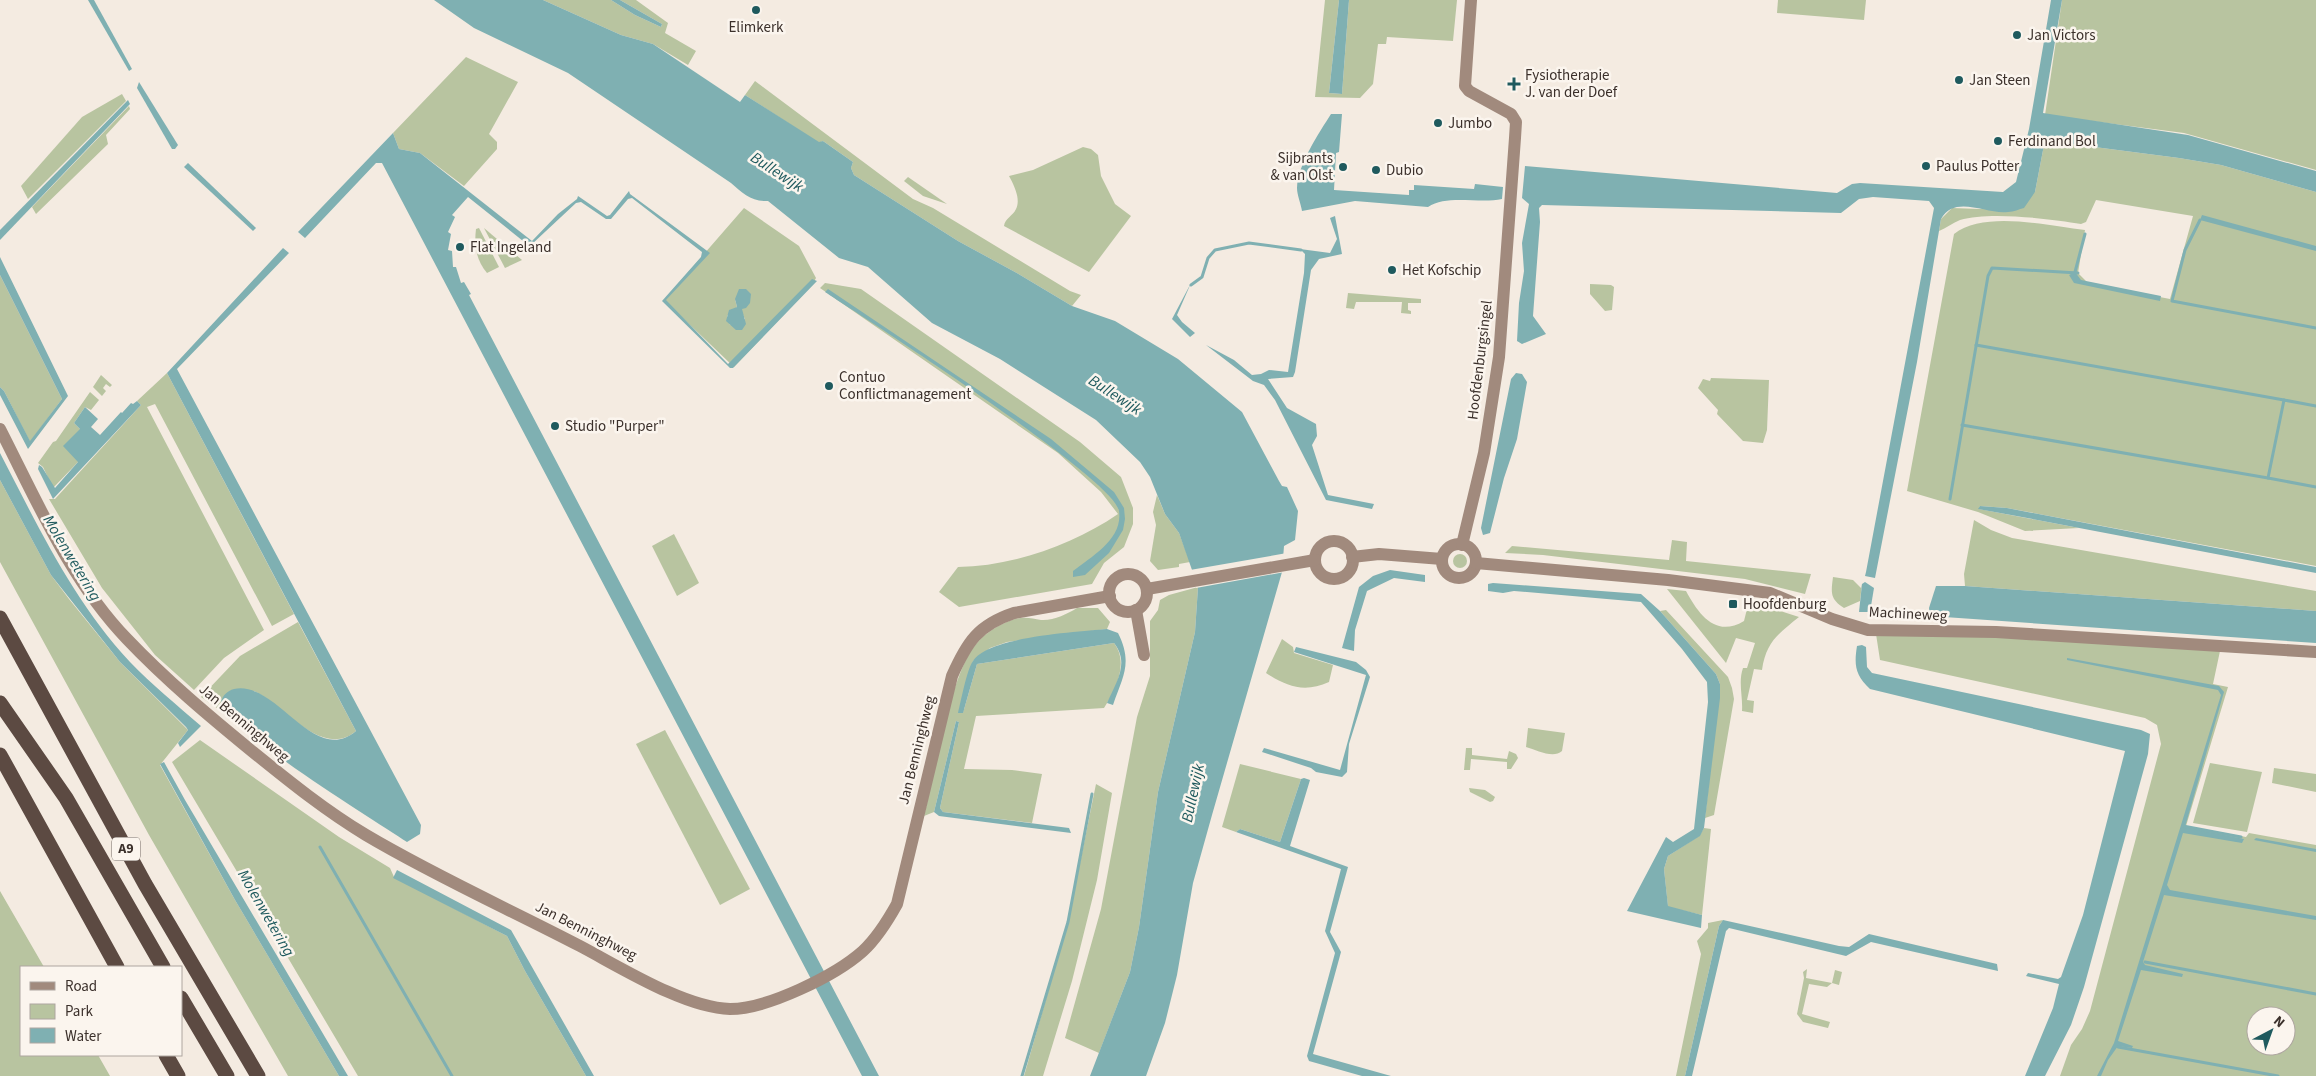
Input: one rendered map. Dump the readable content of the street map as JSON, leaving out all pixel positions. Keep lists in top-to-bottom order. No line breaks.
{"streets":{"highway":["A9"],"street":["Hoofdenburgsingel","Machineweg","Jan Benninghweg"]},"crossings":[["Hoofdenburgsingel","Machineweg"]],"water":["Bullewijk","Molenwetering"],"places":{"other":["Elimkerk","Jan Victors","Jan Steen","Jumbo","Ferdinand Bol","Paulus Potter","Sijbrants & van Olst","Dubio","Flat Ingeland","Het Kofschip","Contuo Conflictmanagement","Studio \"Purper\""],"health":["Fysiotherapie J. van der Doef"],"transit":["Hoofdenburg"]},"legend":["Road","Park","Water"],"north":"top right"}
